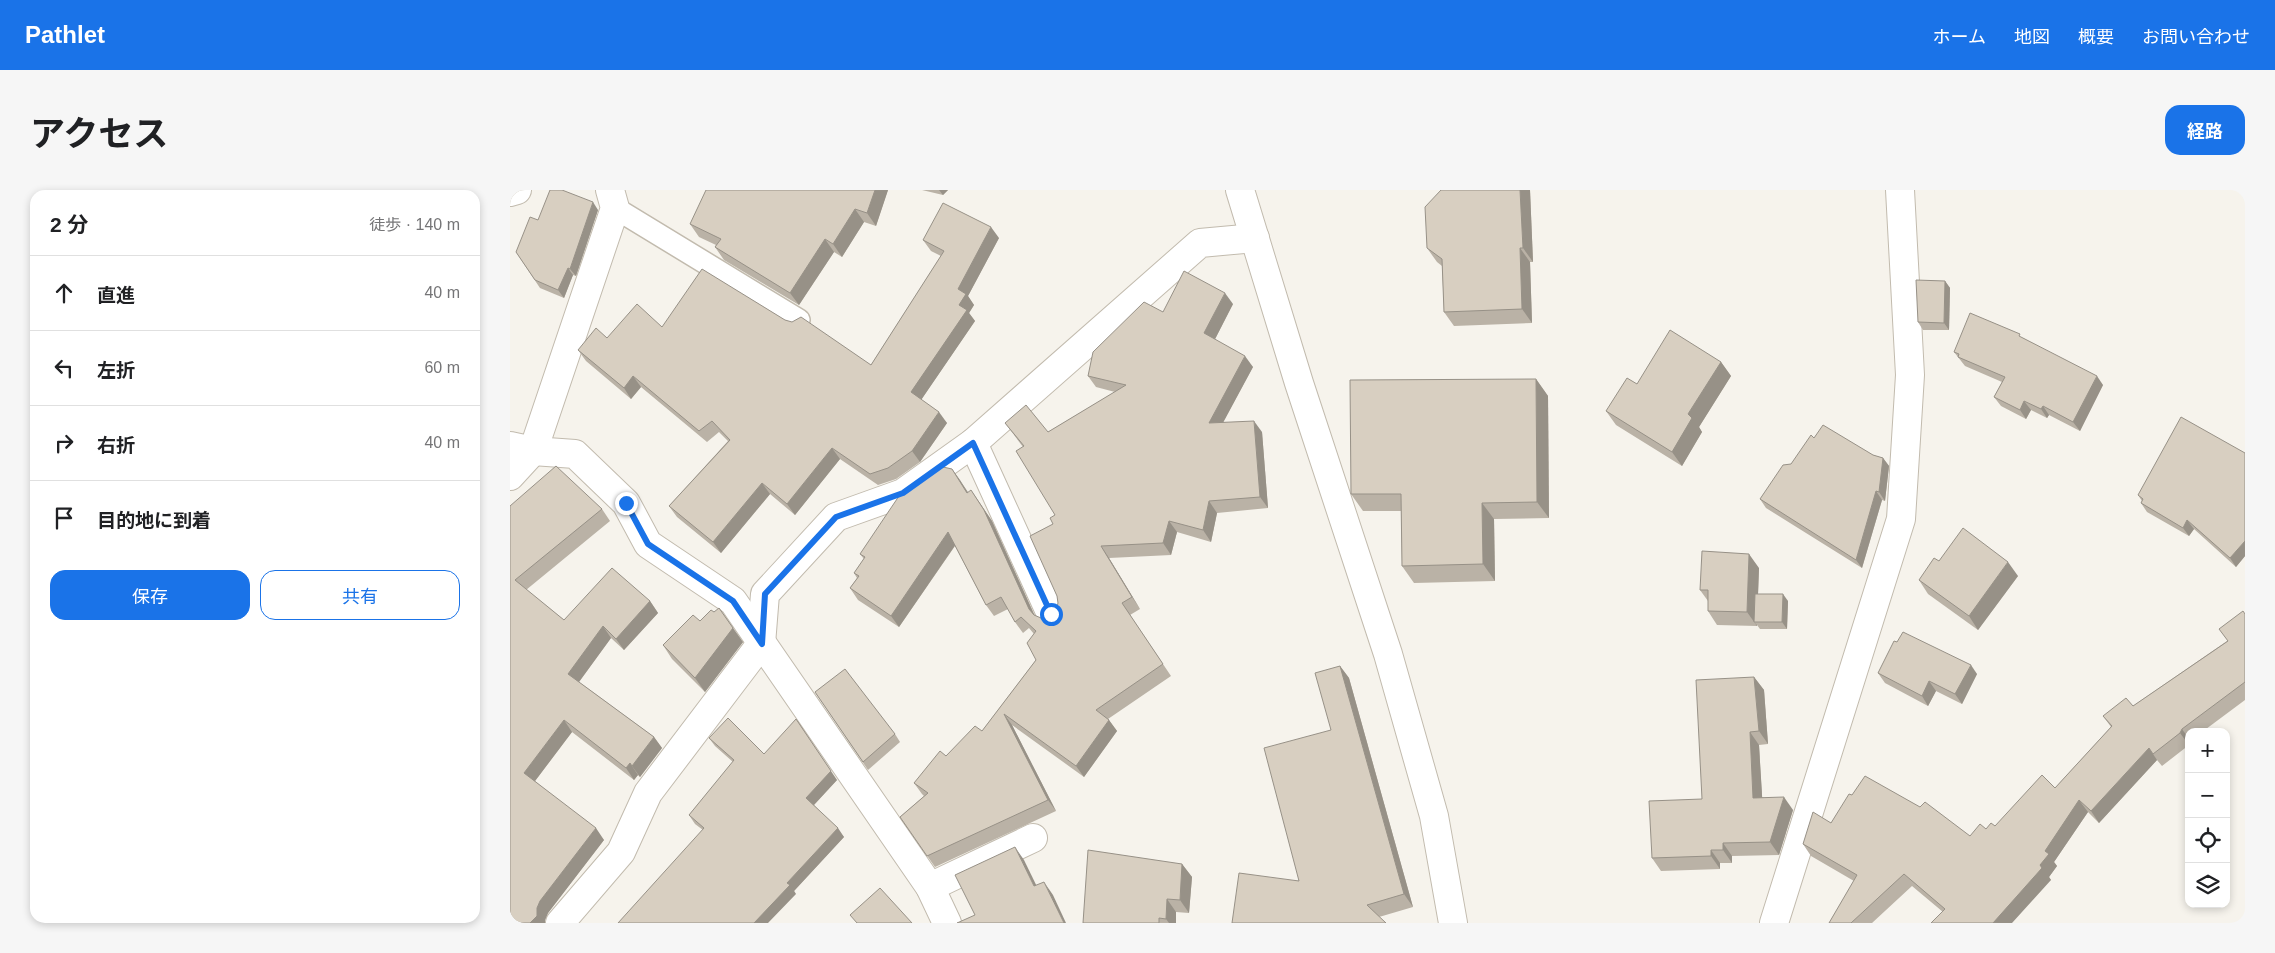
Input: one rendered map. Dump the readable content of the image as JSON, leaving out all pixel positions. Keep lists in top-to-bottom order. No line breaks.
{"page":{"header":"Pathlet","nav":["ホーム","地図","概要","お問い合わせ"],"title":"アクセス","buttons":["経路",["保存","共有"]],"heading":["2 分","徒歩 · 140 m"],"list":[["直進","40 m"],["左折","60 m"],["右折","40 m"],"目的地に到着"],"map_buttons":["+","−"]}}
